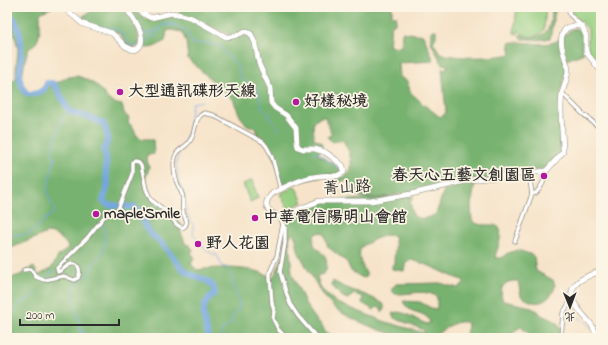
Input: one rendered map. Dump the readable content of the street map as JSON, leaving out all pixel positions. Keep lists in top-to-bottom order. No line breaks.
{"streets":{"street":["菁山路"]},"places":["大型通訊碟形天線","好樣秘境","春天心五藝文創園區","maple'Smile","中華電信陽明山會館","野人花園"],"scale_bar":"200 m","north":"bottom"}
